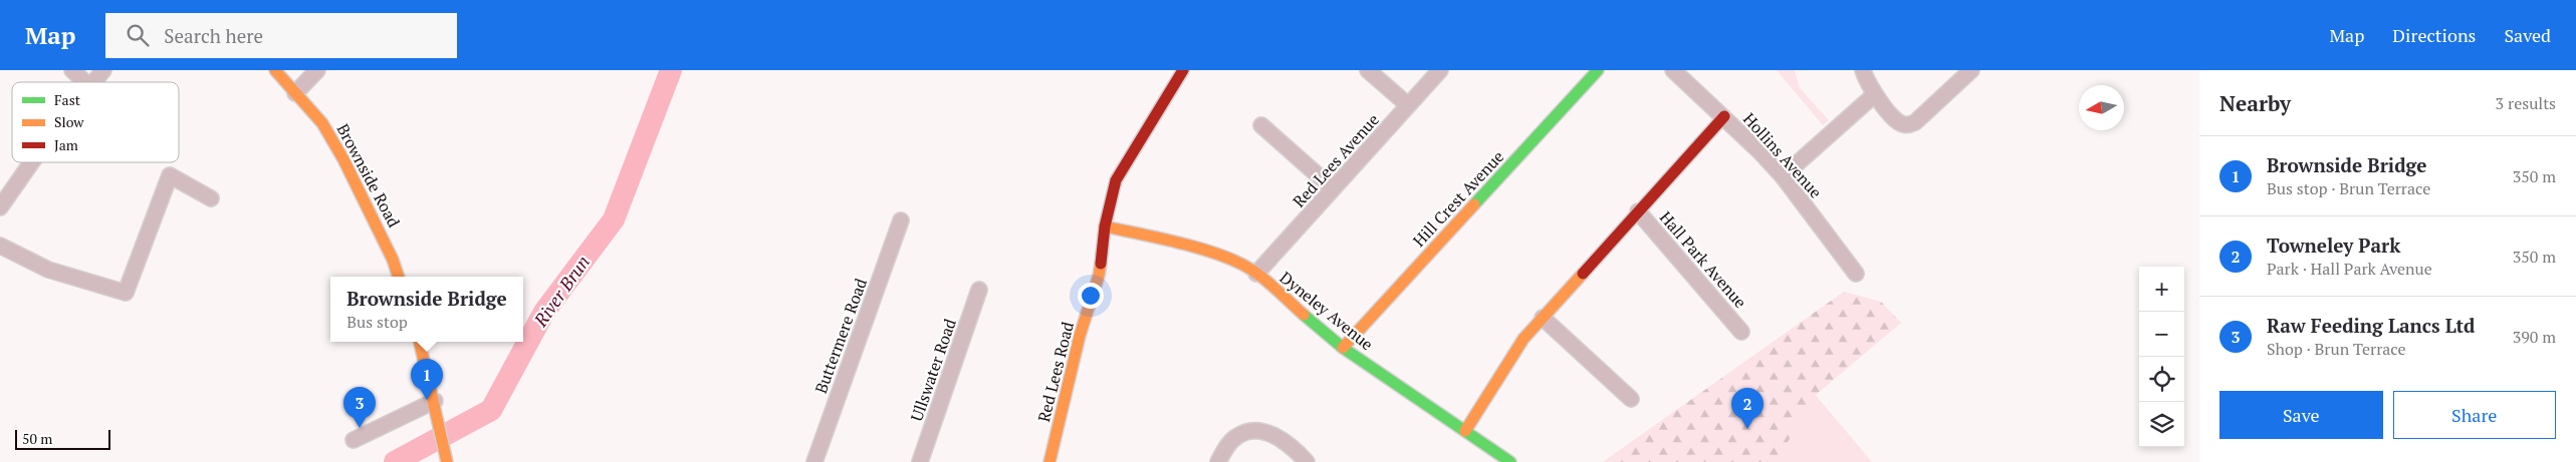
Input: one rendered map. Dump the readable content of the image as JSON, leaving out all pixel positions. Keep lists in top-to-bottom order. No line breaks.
{"streets":{"street":["Hollins Avenue","Red Lees Avenue","Brownside Road","Hill Crest Avenue","Hall Park Avenue","Dyneley Avenue","Buttermere Road","Ullswater Road","Red Lees Road"]},"crossings":[["Hollins Avenue","Hall Park Avenue"],["Red Lees Avenue","Dyneley Avenue"],["Hill Crest Avenue","Dyneley Avenue"],["Hall Park Avenue","Dyneley Avenue"],["Dyneley Avenue","Red Lees Road"]],"water":["River Brun"],"legend":["Fast","Slow","Jam"],"scale_bar":"50 m","north":"left","page":{"header":"Map","search":"Search here","nav":["Map","Directions","Saved"],"heading":["Nearby","3 results"],"list":[{"mark":"1","name":"Brownside Bridge","note":"Bus stop · Brun Terrace","value":"350 m"},{"mark":"2","name":"Towneley Park","note":"Park · Hall Park Avenue","value":"350 m"},{"mark":"3","name":"Raw Feeding Lancs Ltd","note":"Shop · Brun Terrace","value":"390 m"}],"map_buttons":["+","−"],"popup":["Brownside Bridge","Bus stop"],"pins":["1","3","2"],"buttons":["Save","Share"],"scale":"50 m"}}
